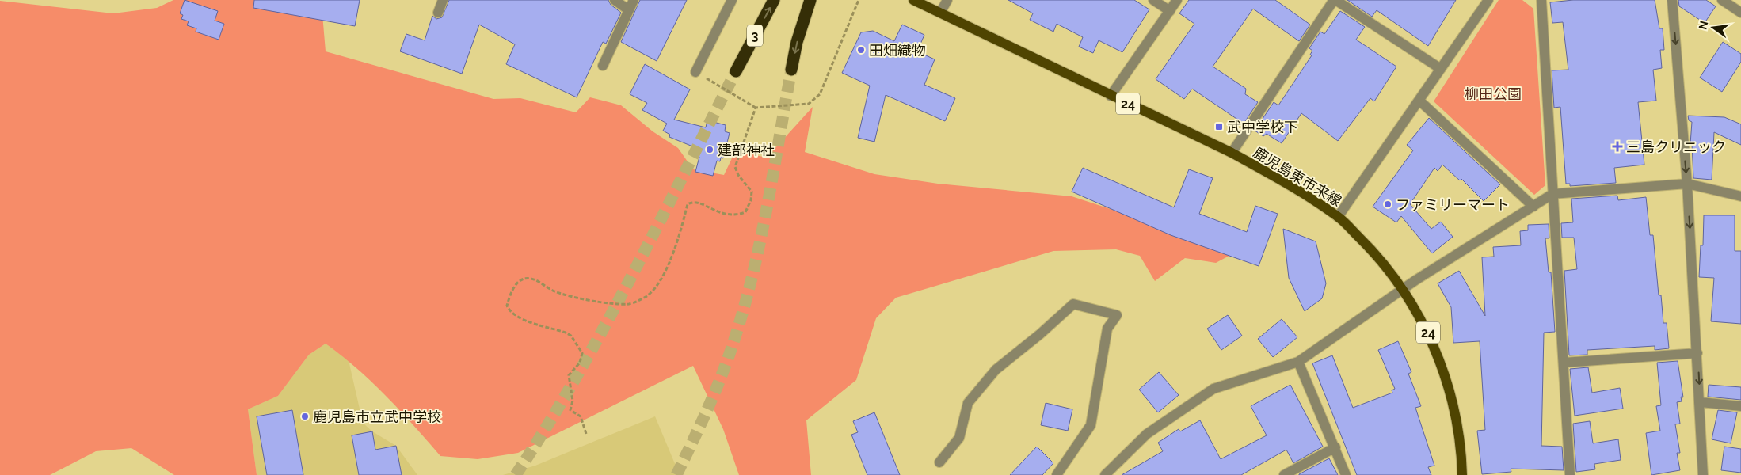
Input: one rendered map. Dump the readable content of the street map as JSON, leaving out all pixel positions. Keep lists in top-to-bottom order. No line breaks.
{"streets":{"highway":["3"],"main road":["24","鹿児島東市来線"]},"parks":["柳田公園"],"places":{"other":["田畑織物","建部神社","ファミリーマート","鹿児島市立武中学校"],"transit":["武中学校下"],"health":["三島クリニック"]},"north":"left"}
